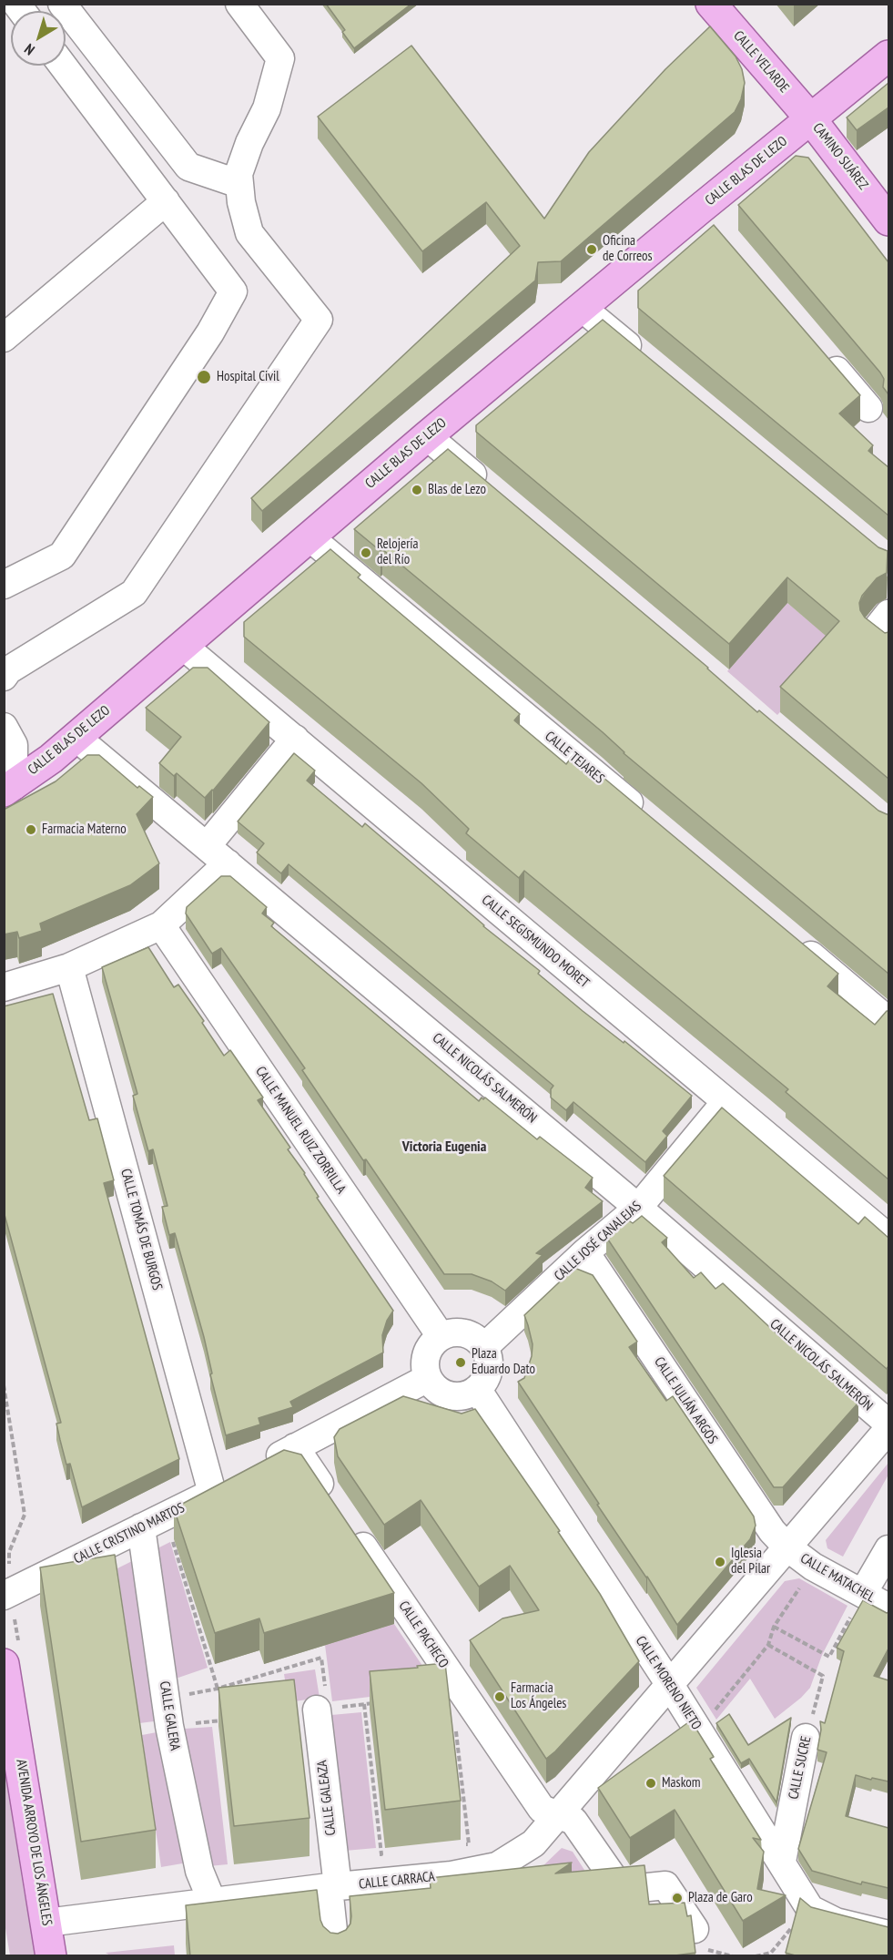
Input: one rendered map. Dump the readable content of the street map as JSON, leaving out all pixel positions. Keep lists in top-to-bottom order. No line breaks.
{"streets":{"main road":["CALLE VELARDE","CAMINO SUÁREZ","CALLE BLAS DE LEZO","AVENIDA ARROYO DE LOS ÁNGELES"],"street":["CALLE TEJARES","CALLE SEGISMUNDO MORET","CALLE NICOLÁS SALMERÓN","CALLE MANUEL RUIZ ZORRILLA","CALLE TOMÁS DE BURGOS","CALLE JOSÉ CANALEJAS","CALLE JULIÁN ARGOS","CALLE CRISTINO MARTOS","CALLE MATACHEL","CALLE PACHECO","CALLE MORENO NIETO","CALLE GALERA","CALLE SUCRE","CALLE GALEAZA","CALLE CARRACA"]},"crossings":[["CALLE VELARDE","CAMINO SUÁREZ"],["CALLE VELARDE","CALLE BLAS DE LEZO"],["CAMINO SUÁREZ","CALLE BLAS DE LEZO"],["CALLE BLAS DE LEZO","CALLE TEJARES"],["CALLE BLAS DE LEZO","CALLE SEGISMUNDO MORET"],["CALLE BLAS DE LEZO","CALLE NICOLÁS SALMERÓN"],["CALLE SEGISMUNDO MORET","CALLE JOSÉ CANALEJAS"],["CALLE NICOLÁS SALMERÓN","CALLE JOSÉ CANALEJAS"],["CALLE MANUEL RUIZ ZORRILLA","CALLE JOSÉ CANALEJAS"],["CALLE MANUEL RUIZ ZORRILLA","CALLE MORENO NIETO"],["CALLE TOMÁS DE BURGOS","CALLE CRISTINO MARTOS"],["CALLE JOSÉ CANALEJAS","CALLE JULIÁN ARGOS"],["CALLE JOSÉ CANALEJAS","CALLE MORENO NIETO"],["CALLE JULIÁN ARGOS","CALLE MATACHEL"],["CALLE JULIÁN ARGOS","CALLE CARRACA"],["CALLE CRISTINO MARTOS","CALLE GALERA"],["CALLE MATACHEL","CALLE CARRACA"],["CALLE PACHECO","CALLE CARRACA"],["CALLE MORENO NIETO","CALLE SUCRE"],["CALLE MORENO NIETO","CALLE CARRACA"],["CALLE GALERA","CALLE CARRACA"],["CALLE GALEAZA","CALLE CARRACA"],["AVENIDA ARROYO DE LOS ÁNGELES","CALLE CARRACA"]],"districts":["Victoria Eugenia"],"places":["Oficina de Correos","Hospital Civil","Blas de Lezo","Relojería del Río","Farmacia Materno","Plaza Eduardo Dato","Iglesia del Pilar","Farmacia Los Ángeles","Maskom","Plaza de Garo"],"north":"bottom left"}
